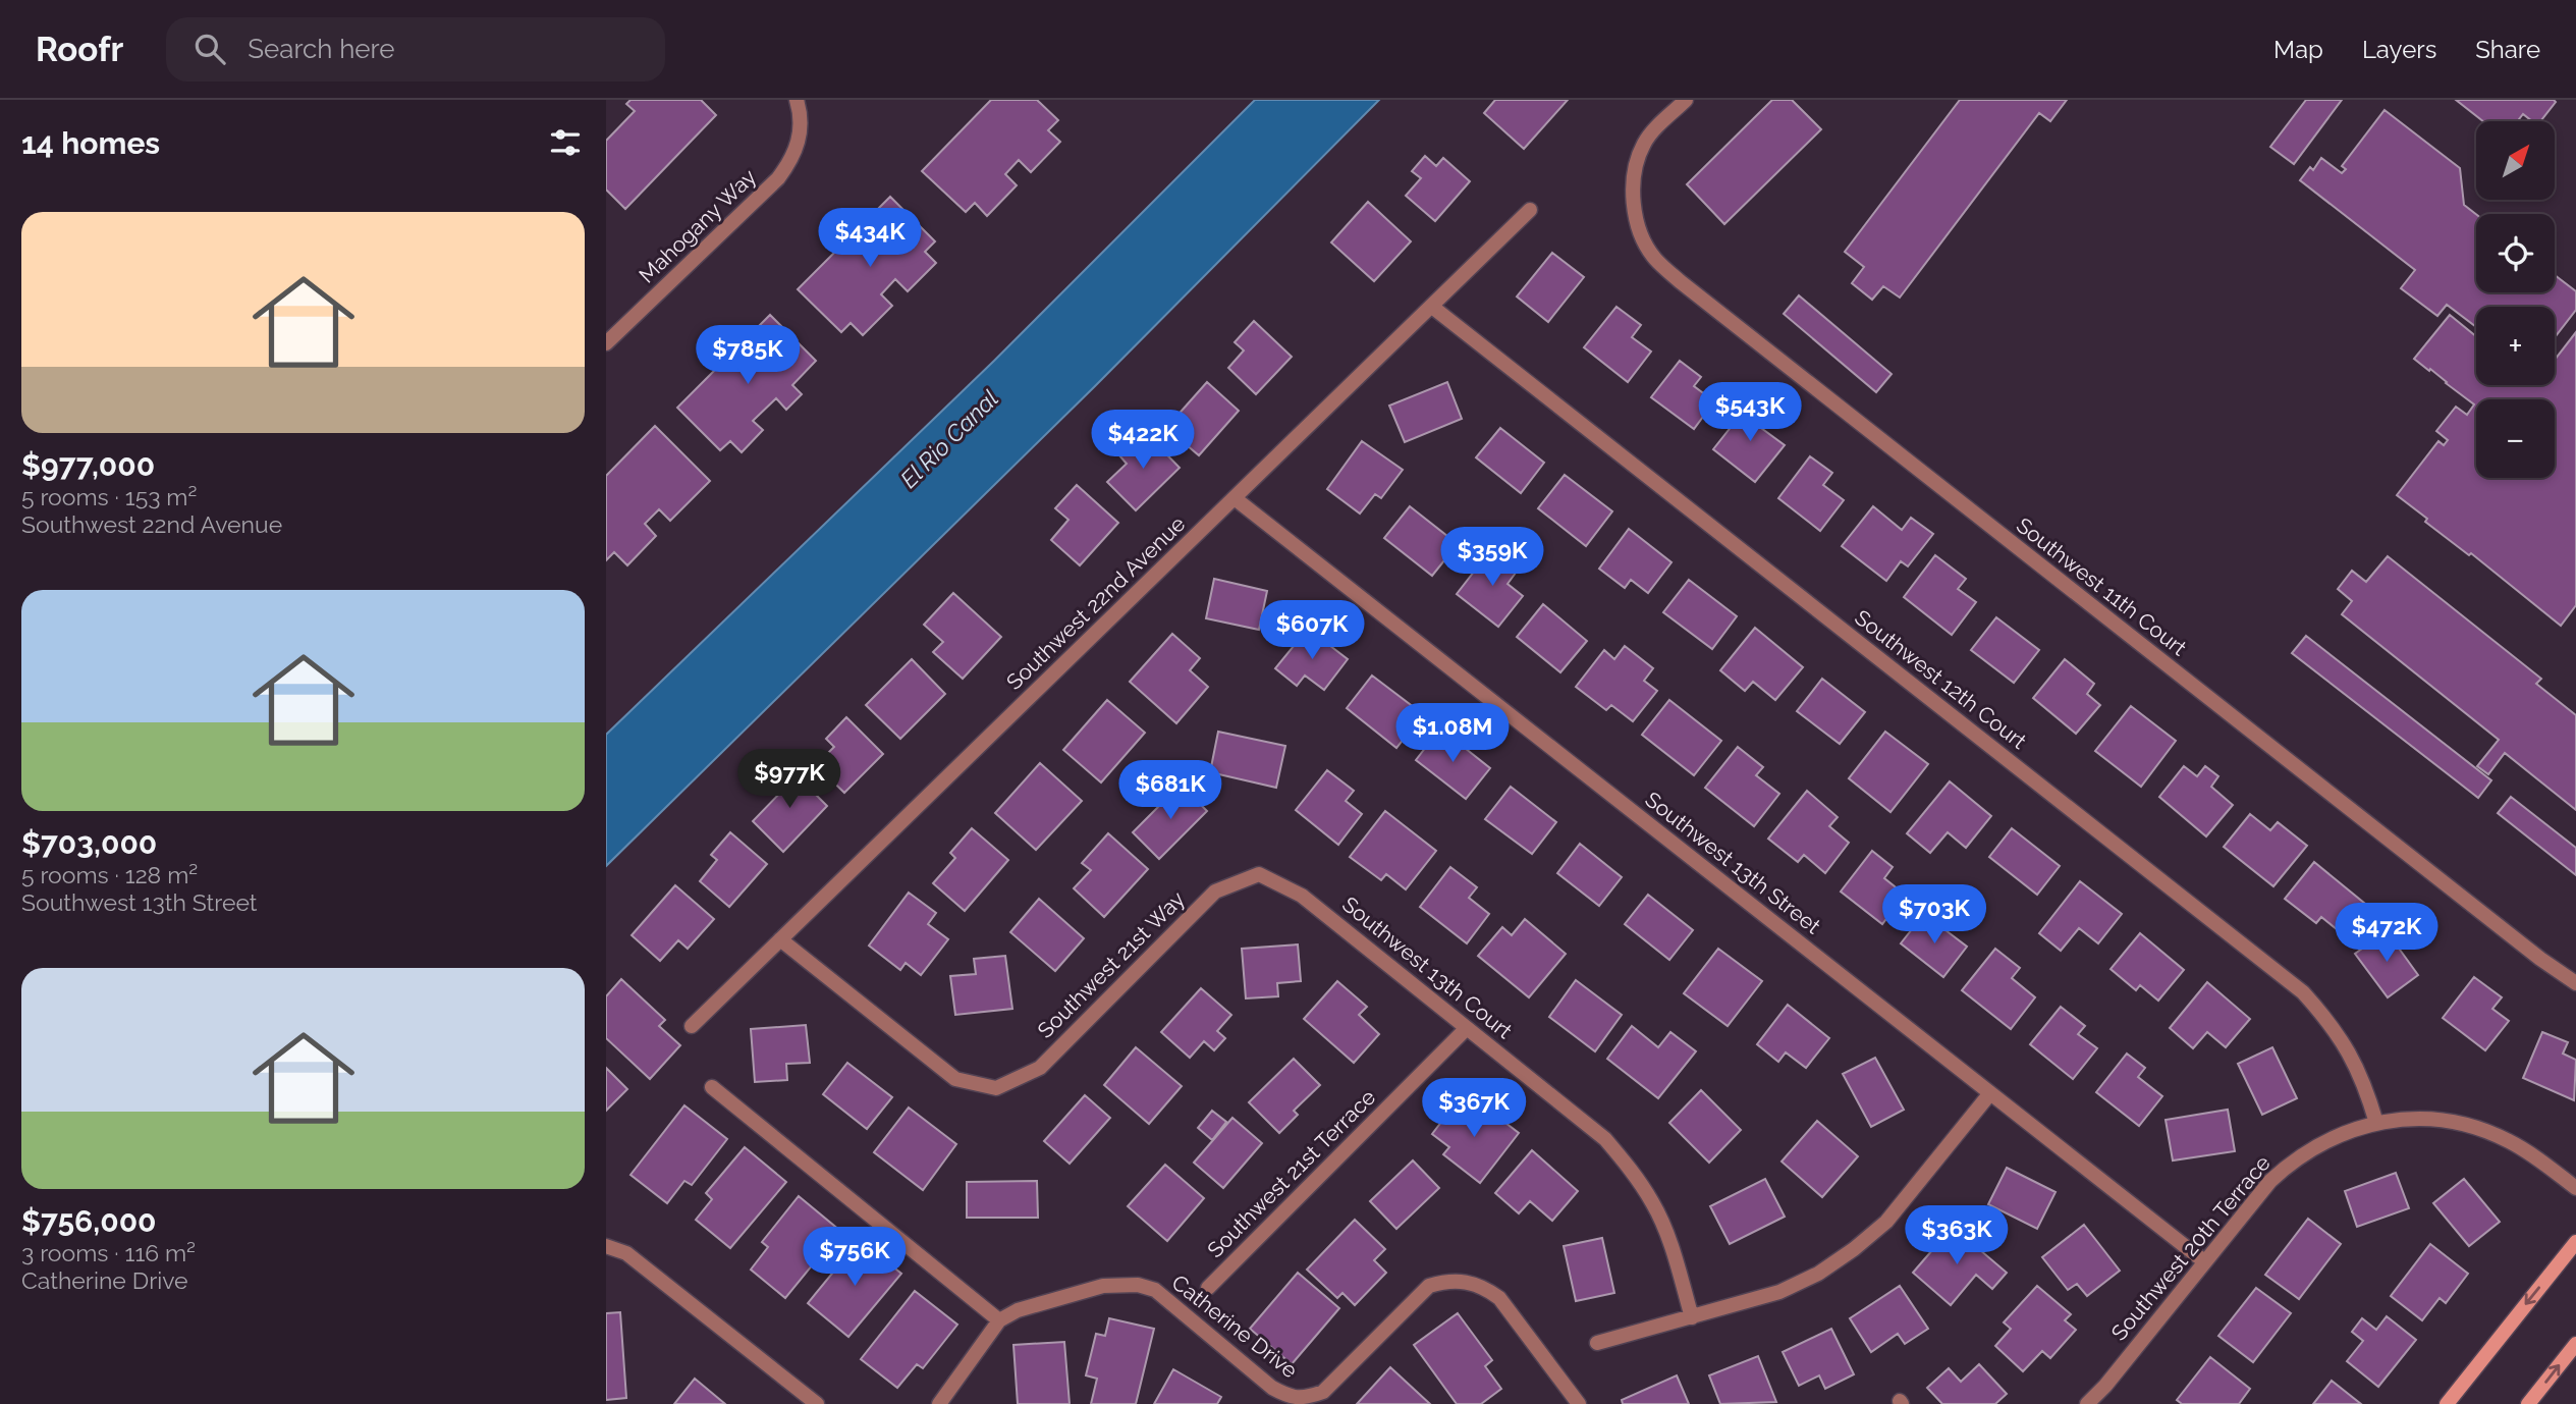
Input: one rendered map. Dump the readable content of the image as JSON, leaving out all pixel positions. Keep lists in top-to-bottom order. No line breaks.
{"streets":{"street":["Mahogany Way","Southwest 11th Court","Southwest 22nd Avenue","Southwest 12th Court","Southwest 13th Street","Southwest 21st Way","Southwest 13th Court","Southwest 21st Terrace","Southwest 20th Terrace","Catherine Drive"]},"crossings":[["Southwest 22nd Avenue","Southwest 12th Court"],["Southwest 22nd Avenue","Southwest 13th Street"],["Southwest 22nd Avenue","Southwest 21st Way"],["Southwest 12th Court","Southwest 20th Terrace"],["Southwest 13th Street","Southwest 20th Terrace"],["Southwest 21st Way","Southwest 13th Court"],["Southwest 13th Court","Southwest 21st Terrace"]],"water":["El Rio Canal"],"north":"top right","page":{"header":"Roofr","search":"Search here","nav":["Map","Layers","Share"],"heading":"14 homes","map_buttons":["+","−"],"list":[{"name":"$977,000","note":"5 rooms · 153 m² · Southwest 22nd Avenue"},{"name":"$703,000","note":"5 rooms · 128 m² · Southwest 13th Street"},{"name":"$756,000","note":"3 rooms · 116 m² · Catherine Drive"}],"price":["$434K","$785K","$543K","$422K","$359K","$607K","$1.08M","$977K","$681K","$703K","$472K","$367K","$363K","$756K"]}}
